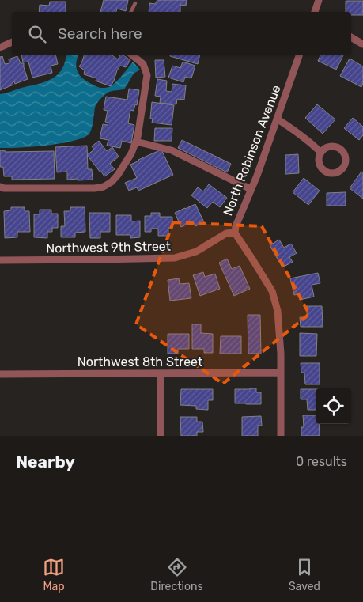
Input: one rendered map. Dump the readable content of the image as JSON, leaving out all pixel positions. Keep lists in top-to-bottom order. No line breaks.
{"streets":{"street":["North Robinson Avenue","Northwest 9th Street","Northwest 8th Street"]},"crossings":[["North Robinson Avenue","Northwest 9th Street"],["North Robinson Avenue","Northwest 8th Street"]],"page":{"search":"Search here","heading":["Nearby","0 results"],"nav":["Map","Directions","Saved"]}}
